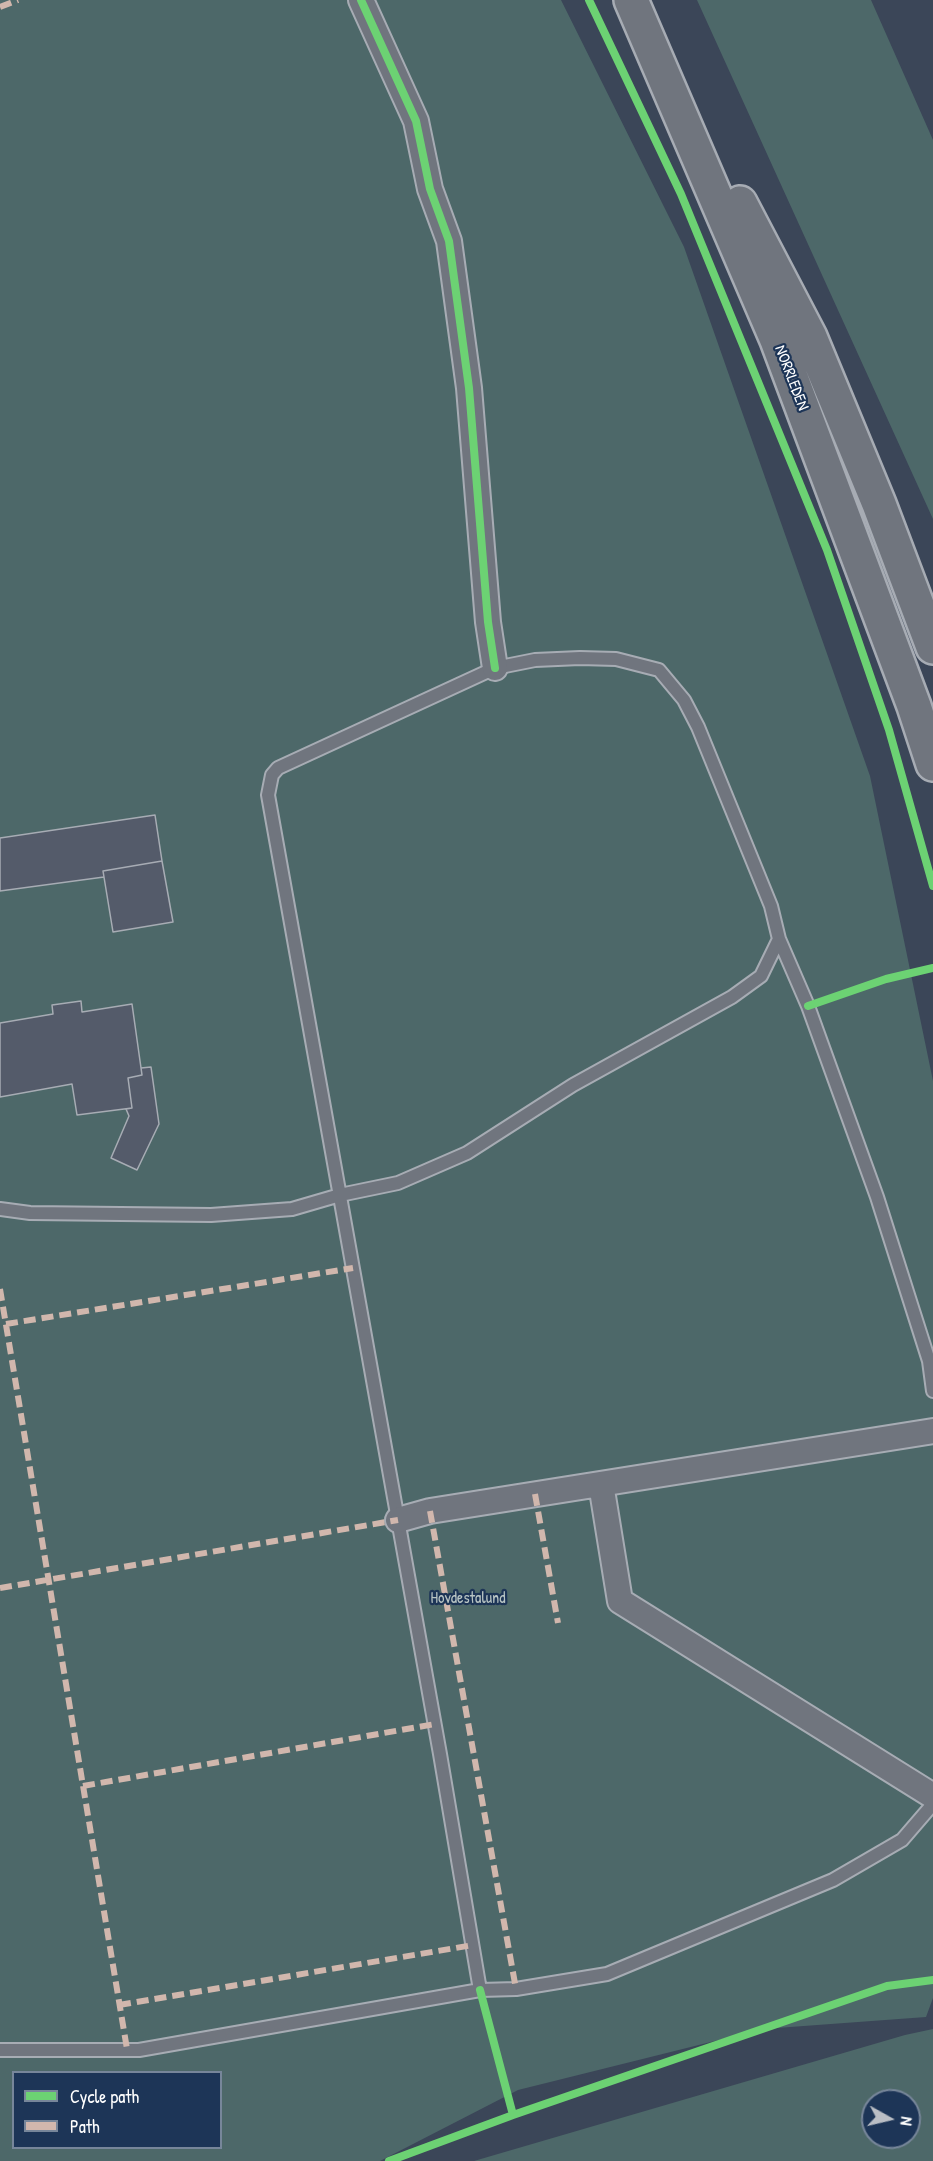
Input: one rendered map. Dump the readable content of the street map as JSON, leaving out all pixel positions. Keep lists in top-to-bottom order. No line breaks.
{"streets":{"main road":["NORRLEDEN"]},"parks":["Hovdestalund"],"legend":["Cycle path","Path"],"north":"right"}
